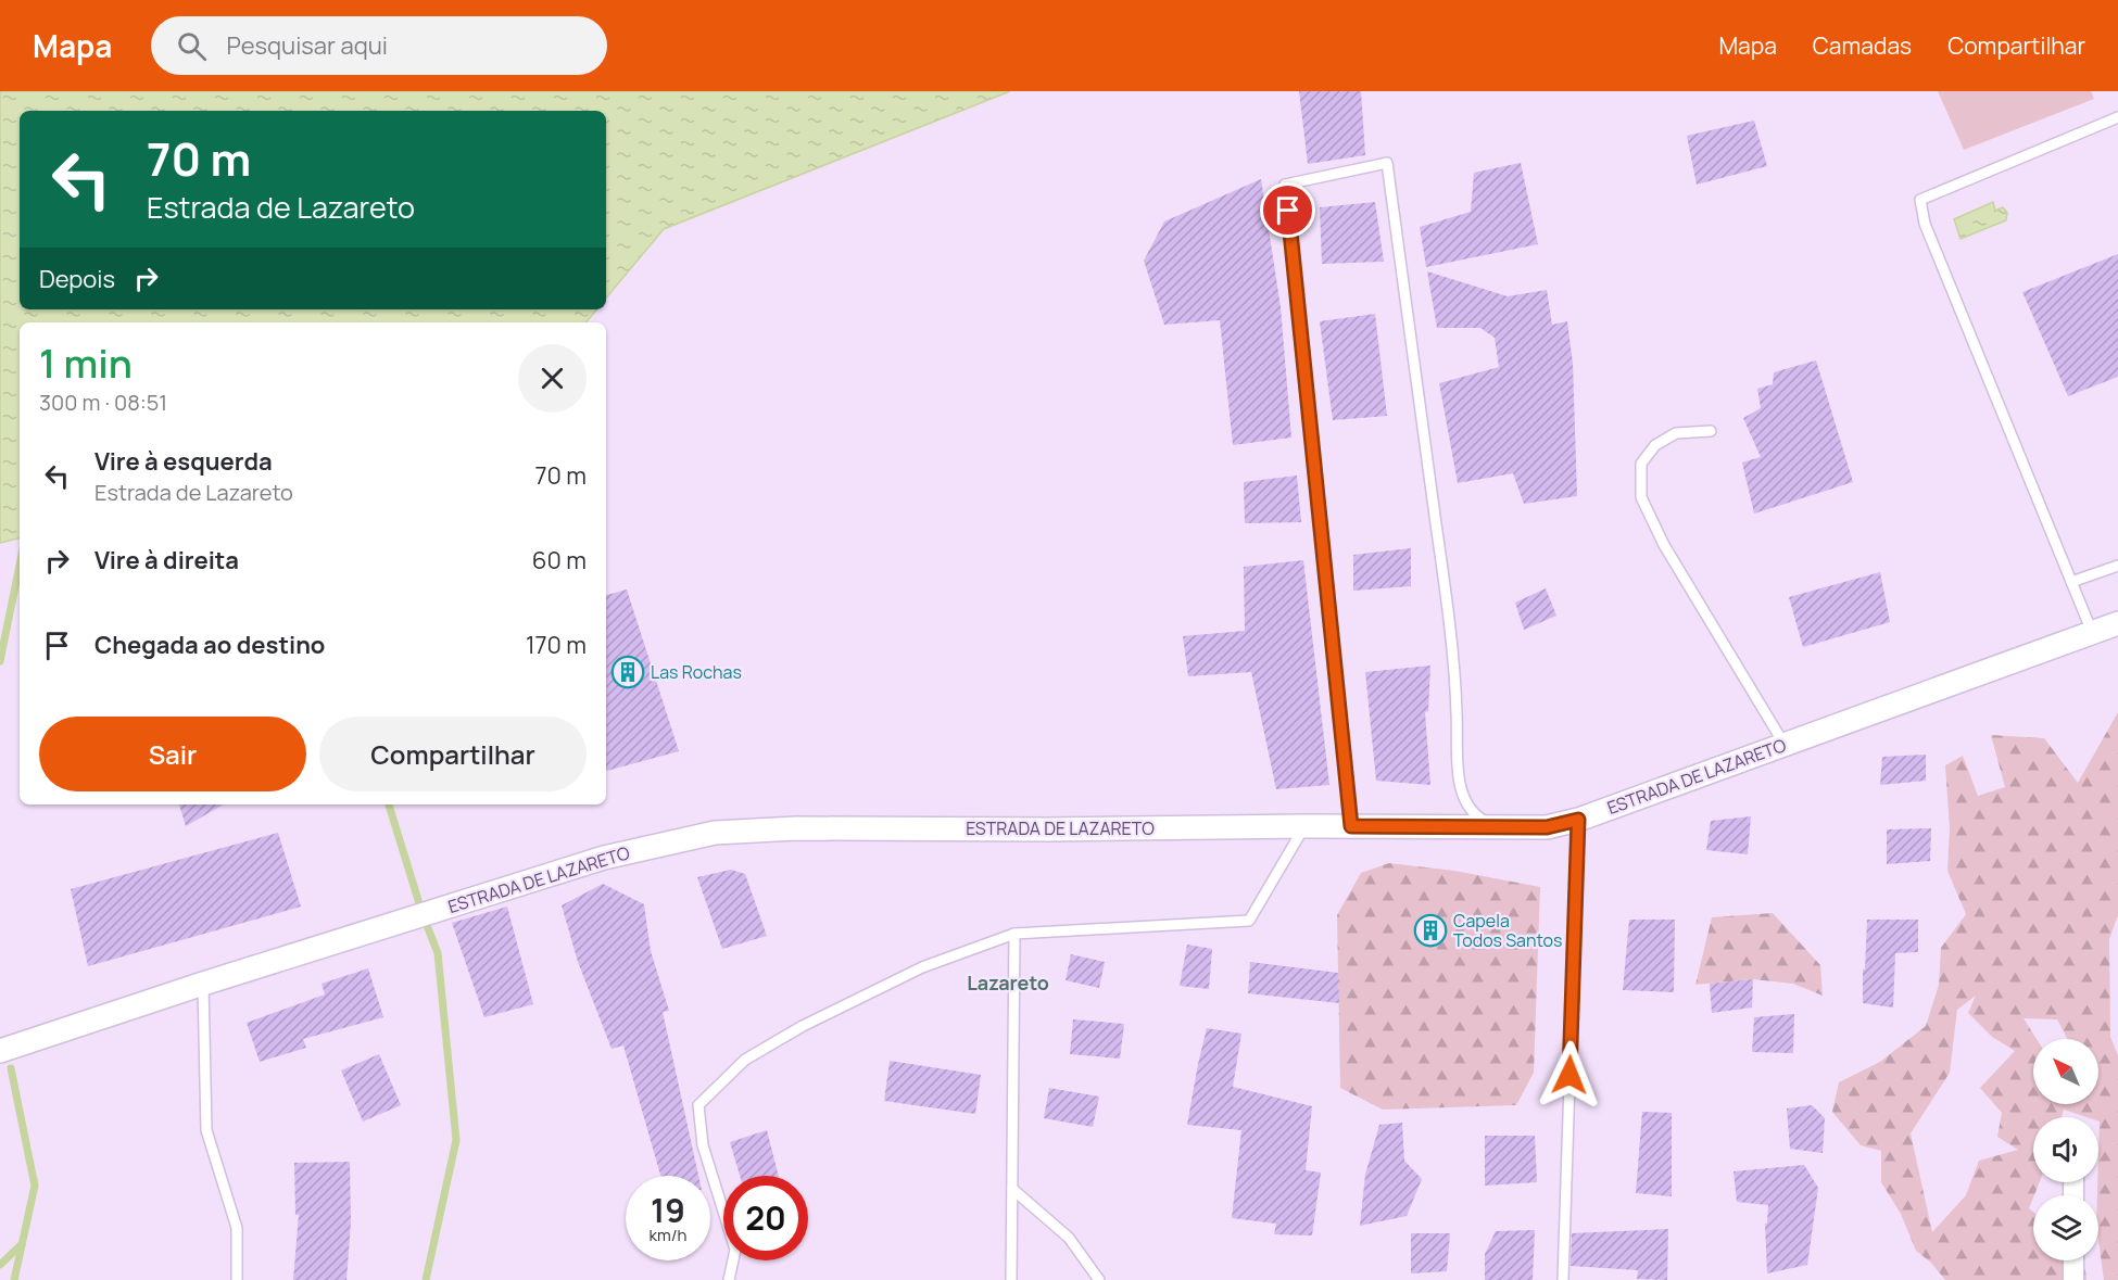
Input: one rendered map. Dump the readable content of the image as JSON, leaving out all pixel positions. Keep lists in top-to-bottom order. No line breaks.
{"streets":{"street":["ESTRADA DE LAZARETO"]},"districts":["Lazareto"],"places":{"building":["Las Rochas","Capela Todos Santos"]},"north":"top left","page":{"header":"Mapa","search":"Pesquisar aqui","nav":["Mapa","Camadas","Compartilhar"],"turn":["70 m","Estrada de Lazareto"],"then":"Depois","heading":["1 min","300 m · 08:51"],"list":[{"name":"Vire à esquerda","note":"Estrada de Lazareto","value":"70 m"},{"name":"Vire à direita","value":"60 m"},{"name":"Chegada ao destino","value":"170 m"}],"buttons":["Sair","Compartilhar"],"speed":"19 km/h","limit":"20"}}
